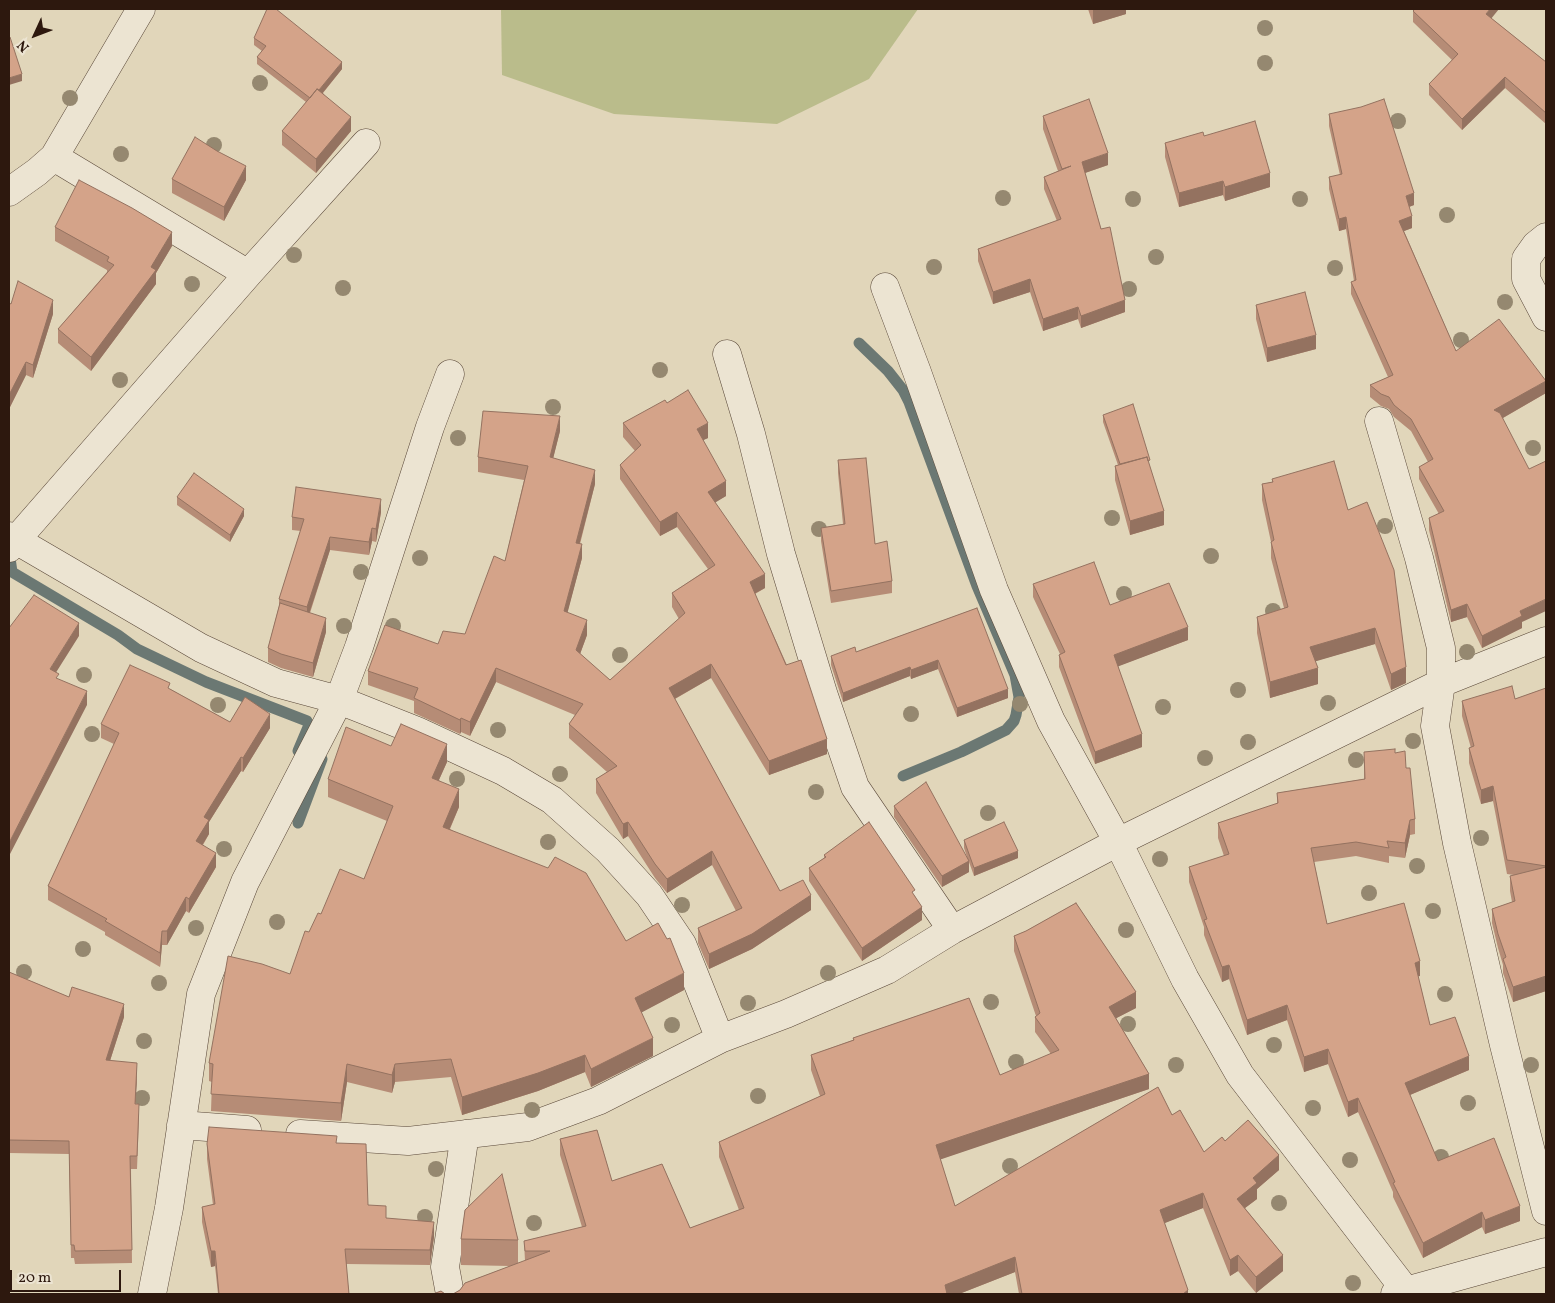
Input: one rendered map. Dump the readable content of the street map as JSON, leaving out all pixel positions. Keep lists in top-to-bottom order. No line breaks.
{"scale_bar":"20 m","north":"bottom left"}
